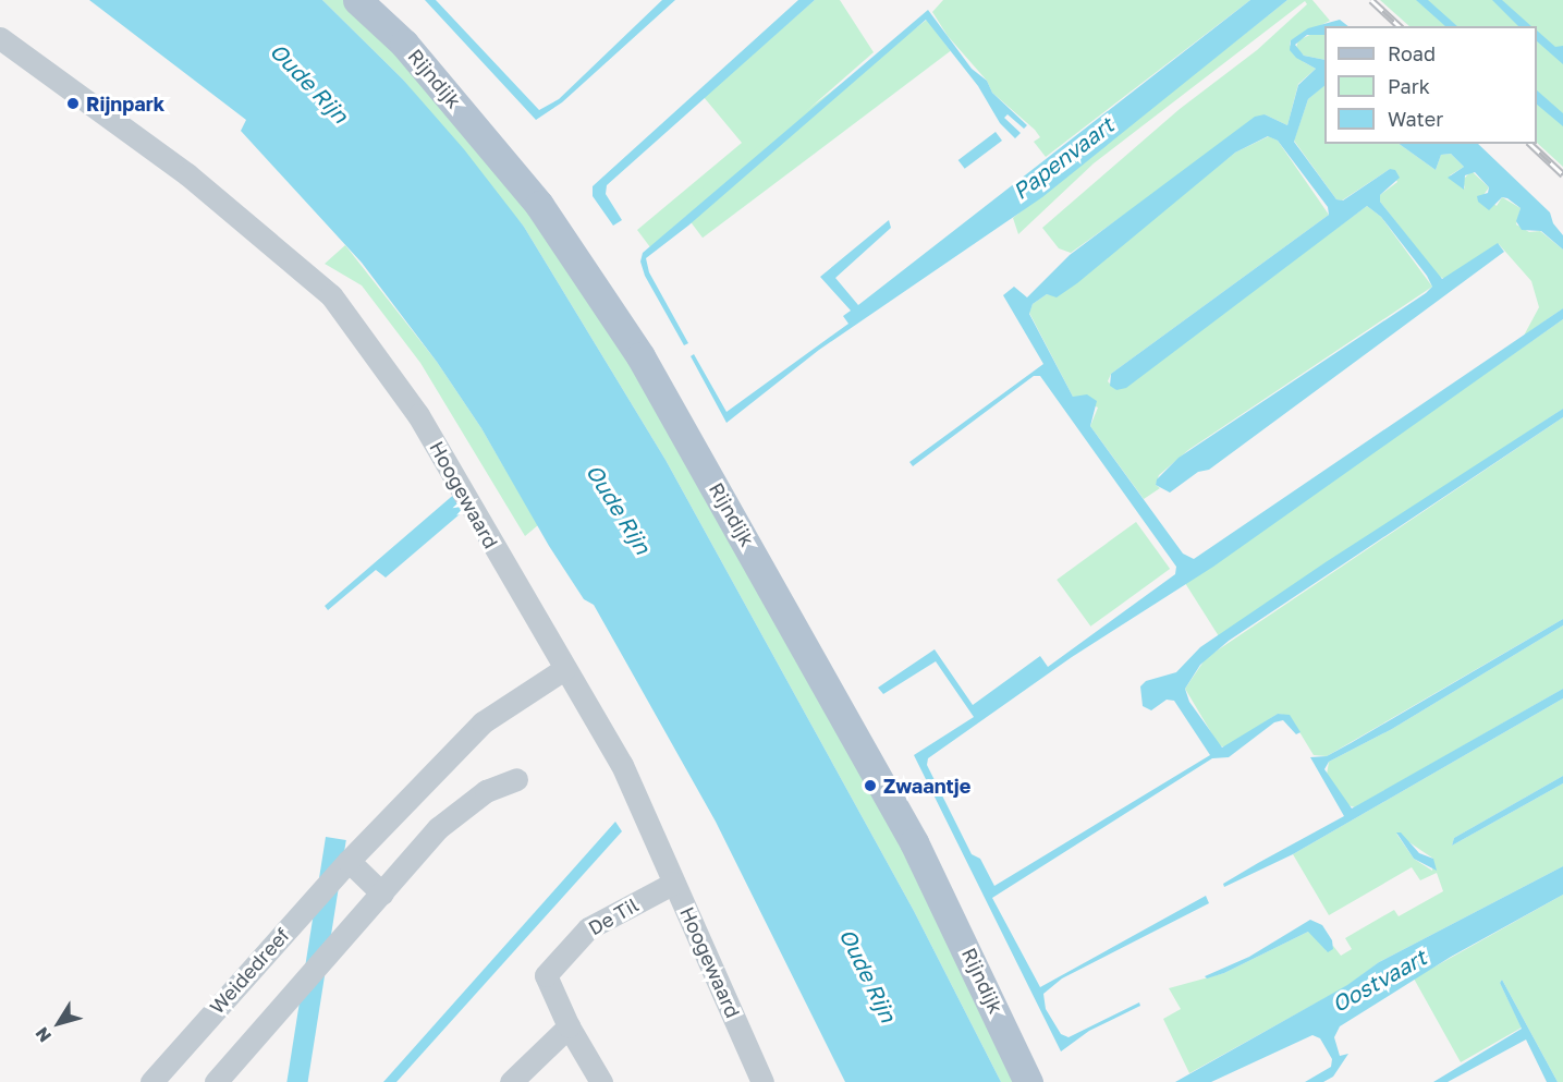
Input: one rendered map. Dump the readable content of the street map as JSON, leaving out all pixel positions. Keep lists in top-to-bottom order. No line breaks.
{"streets":{"main road":["Rijndijk"],"street":["Hoogewaard","De Til","Weidedreef"]},"crossings":[["Hoogewaard","De Til"],["Hoogewaard","Weidedreef"]],"water":["Oude Rijn","Papenvaart","Oostvaart"],"places":["Rijnpark","Zwaantje"],"legend":["Road","Park","Water"],"north":"bottom left"}
